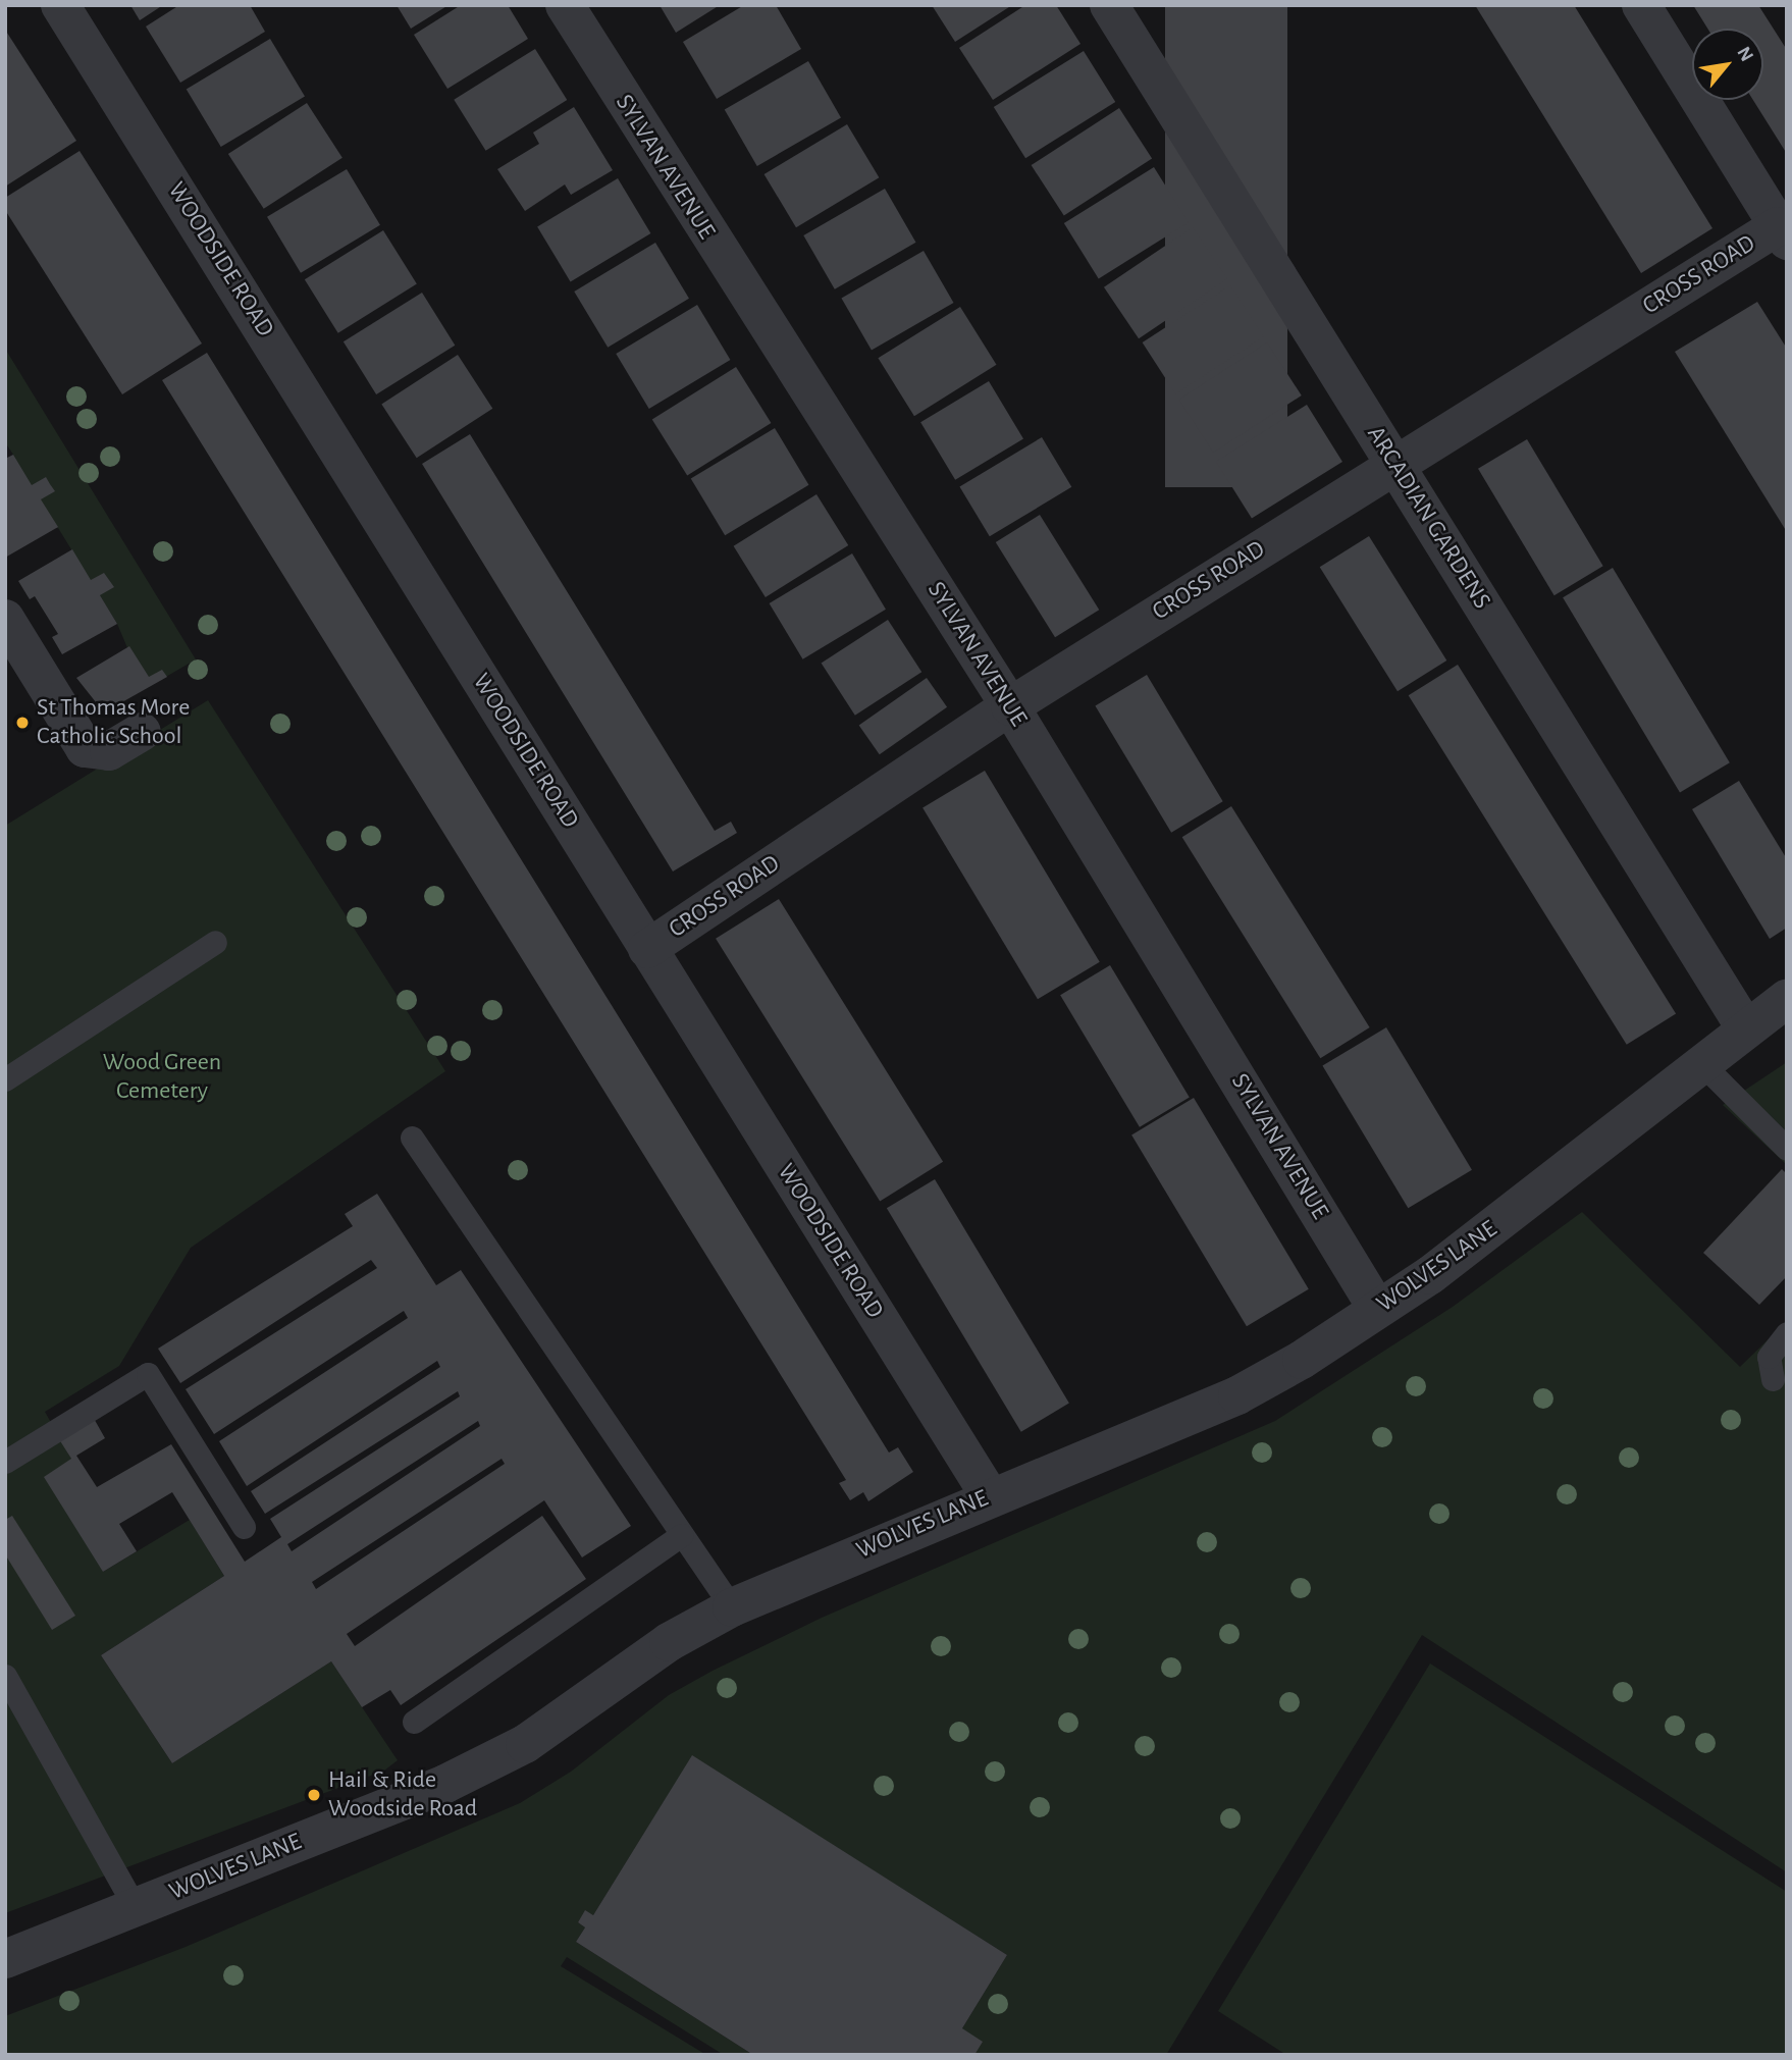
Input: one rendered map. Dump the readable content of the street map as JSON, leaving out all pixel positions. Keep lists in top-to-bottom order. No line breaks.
{"streets":{"street":["SYLVAN AVENUE","WOODSIDE ROAD","CROSS ROAD","ARCADIAN GARDENS","WOLVES LANE"]},"crossings":[["SYLVAN AVENUE","CROSS ROAD"],["SYLVAN AVENUE","WOLVES LANE"],["WOODSIDE ROAD","CROSS ROAD"],["WOODSIDE ROAD","WOLVES LANE"],["CROSS ROAD","ARCADIAN GARDENS"],["ARCADIAN GARDENS","WOLVES LANE"]],"parks":["Wood Green Cemetery"],"places":["St Thomas More Catholic School","Hail & Ride Woodside Road"],"north":"top right"}
